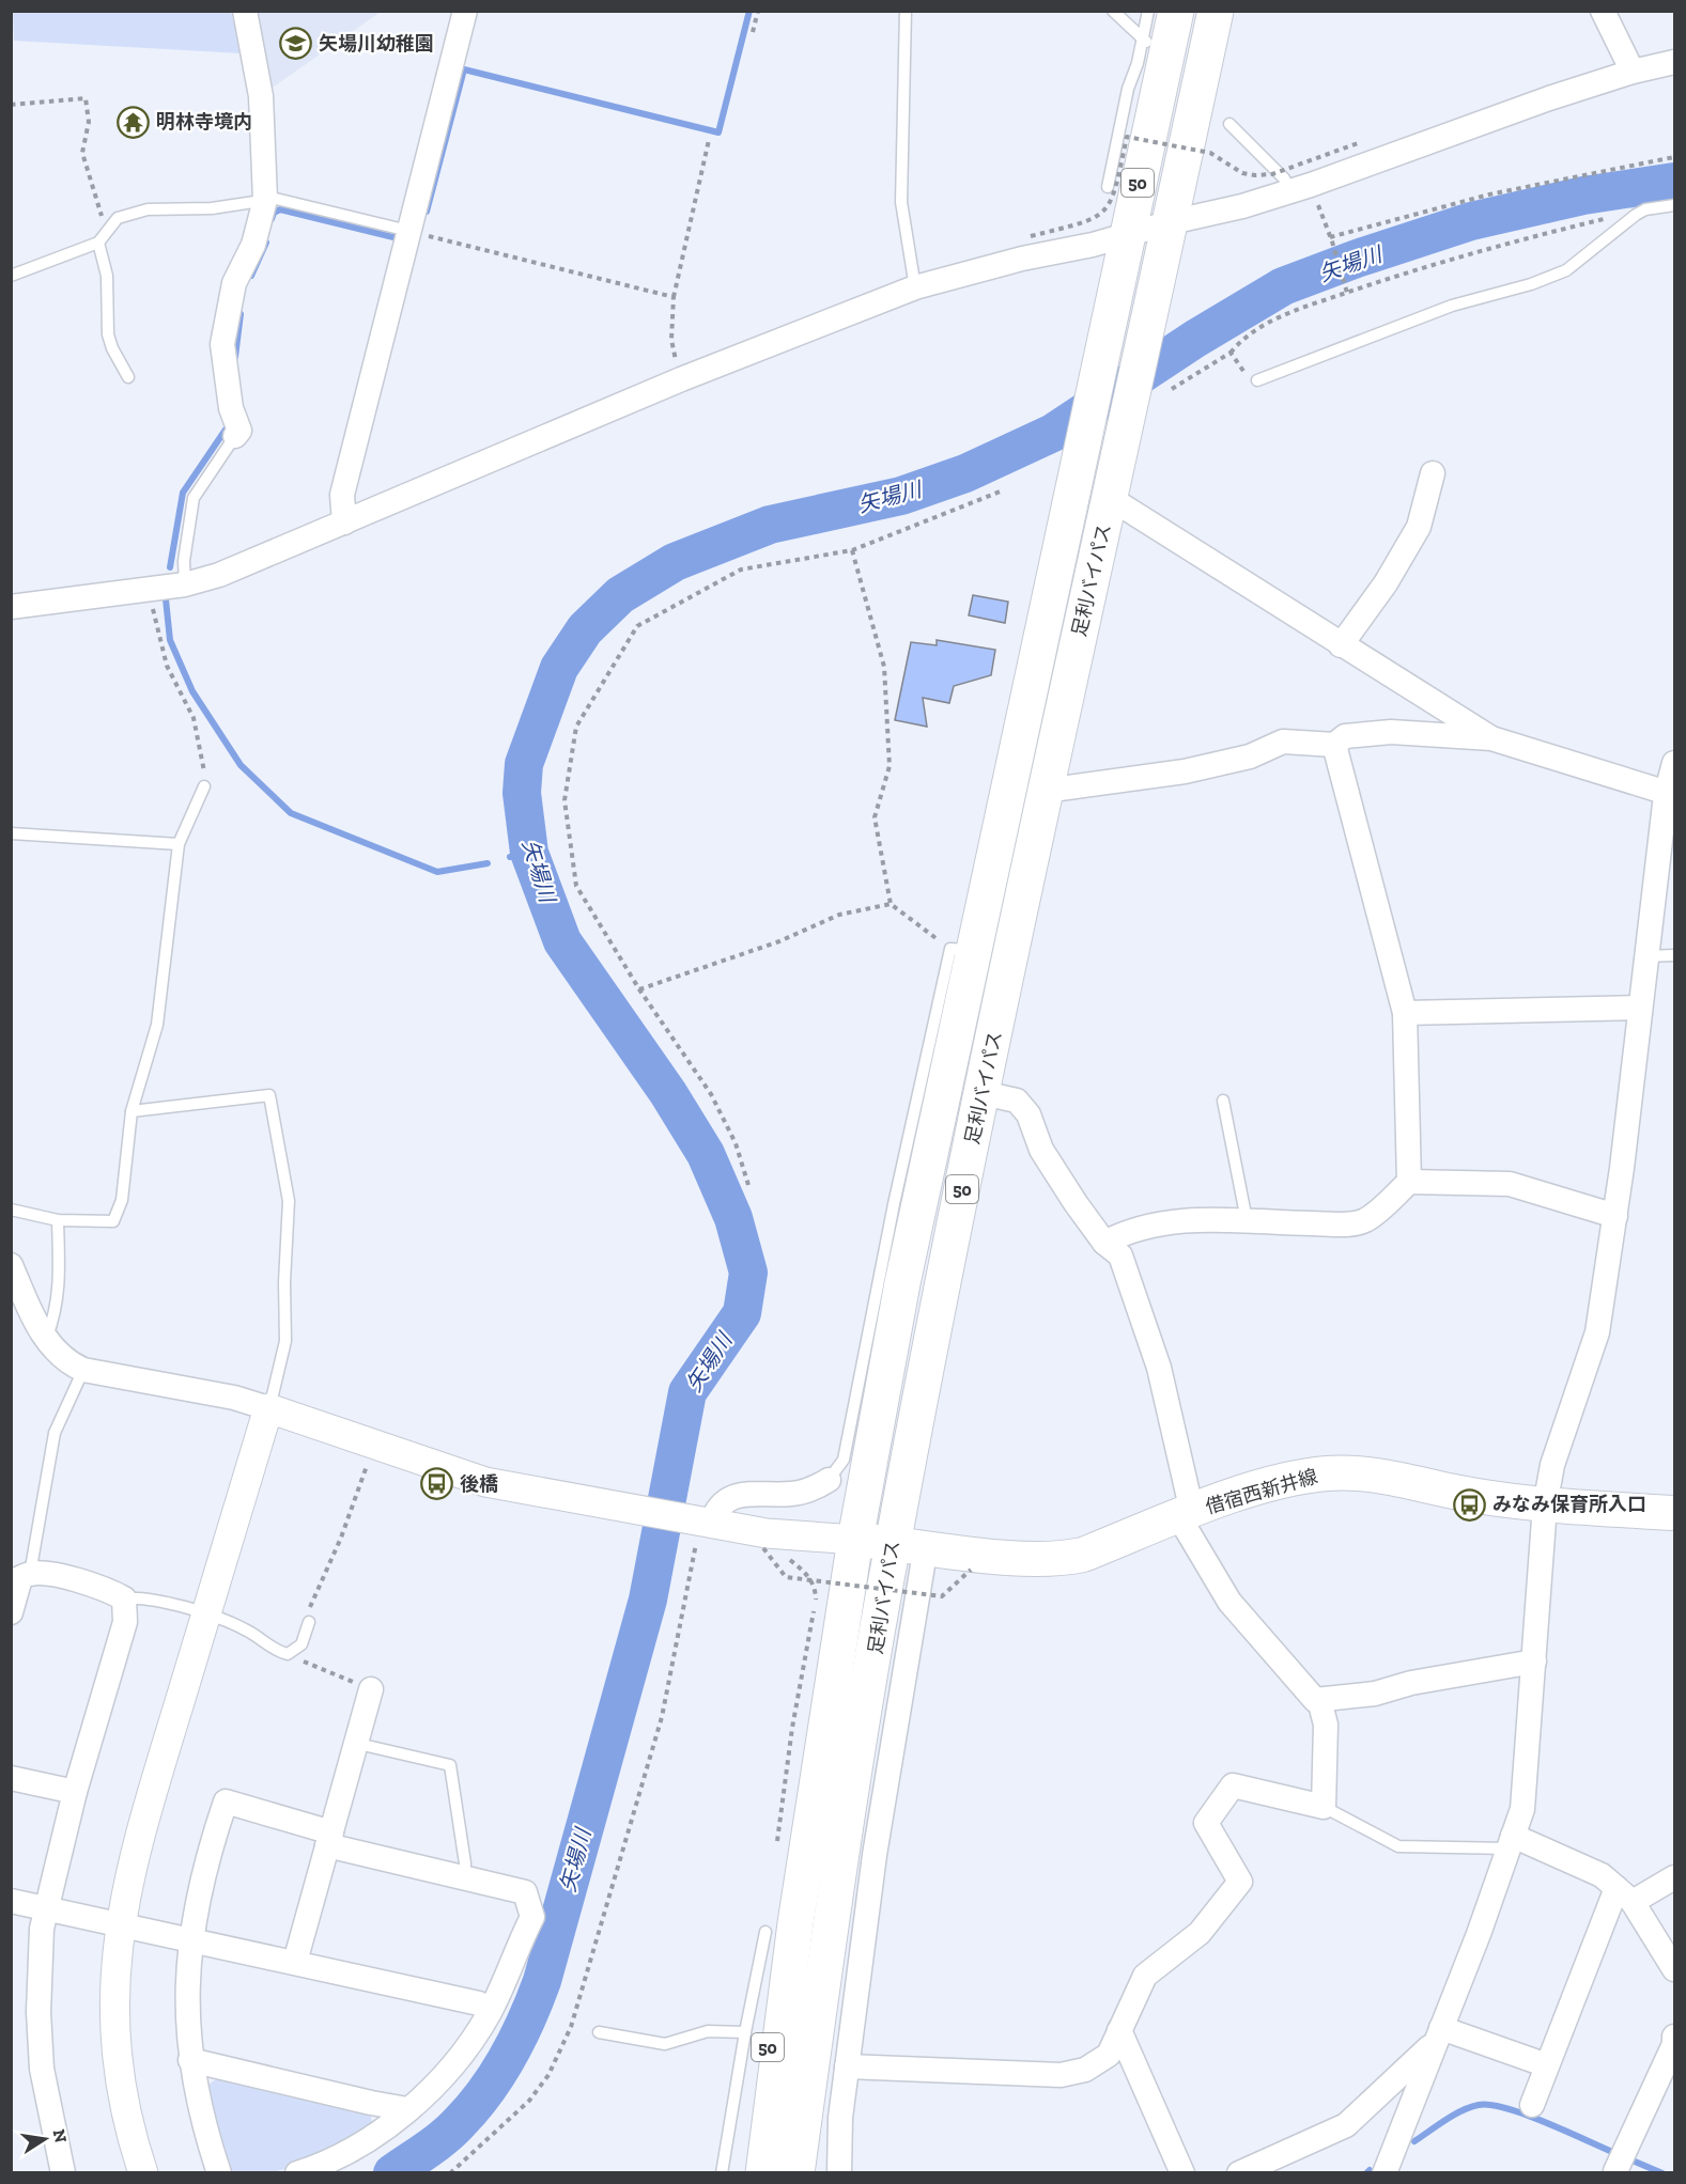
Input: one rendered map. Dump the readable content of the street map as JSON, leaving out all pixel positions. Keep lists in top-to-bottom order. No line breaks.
{"streets":{"highway":["50","足利バイパス"],"main road":["借宿西新井線"]},"crossings":[["50","足利バイパス"],["足利バイパス","借宿西新井線"]],"water":["矢場川"],"places":{"school or university":["矢場川幼稚園"],"temple":["明林寺境内"],"bus stop":["後橋","みなみ保育所入口"]},"north":"right"}
